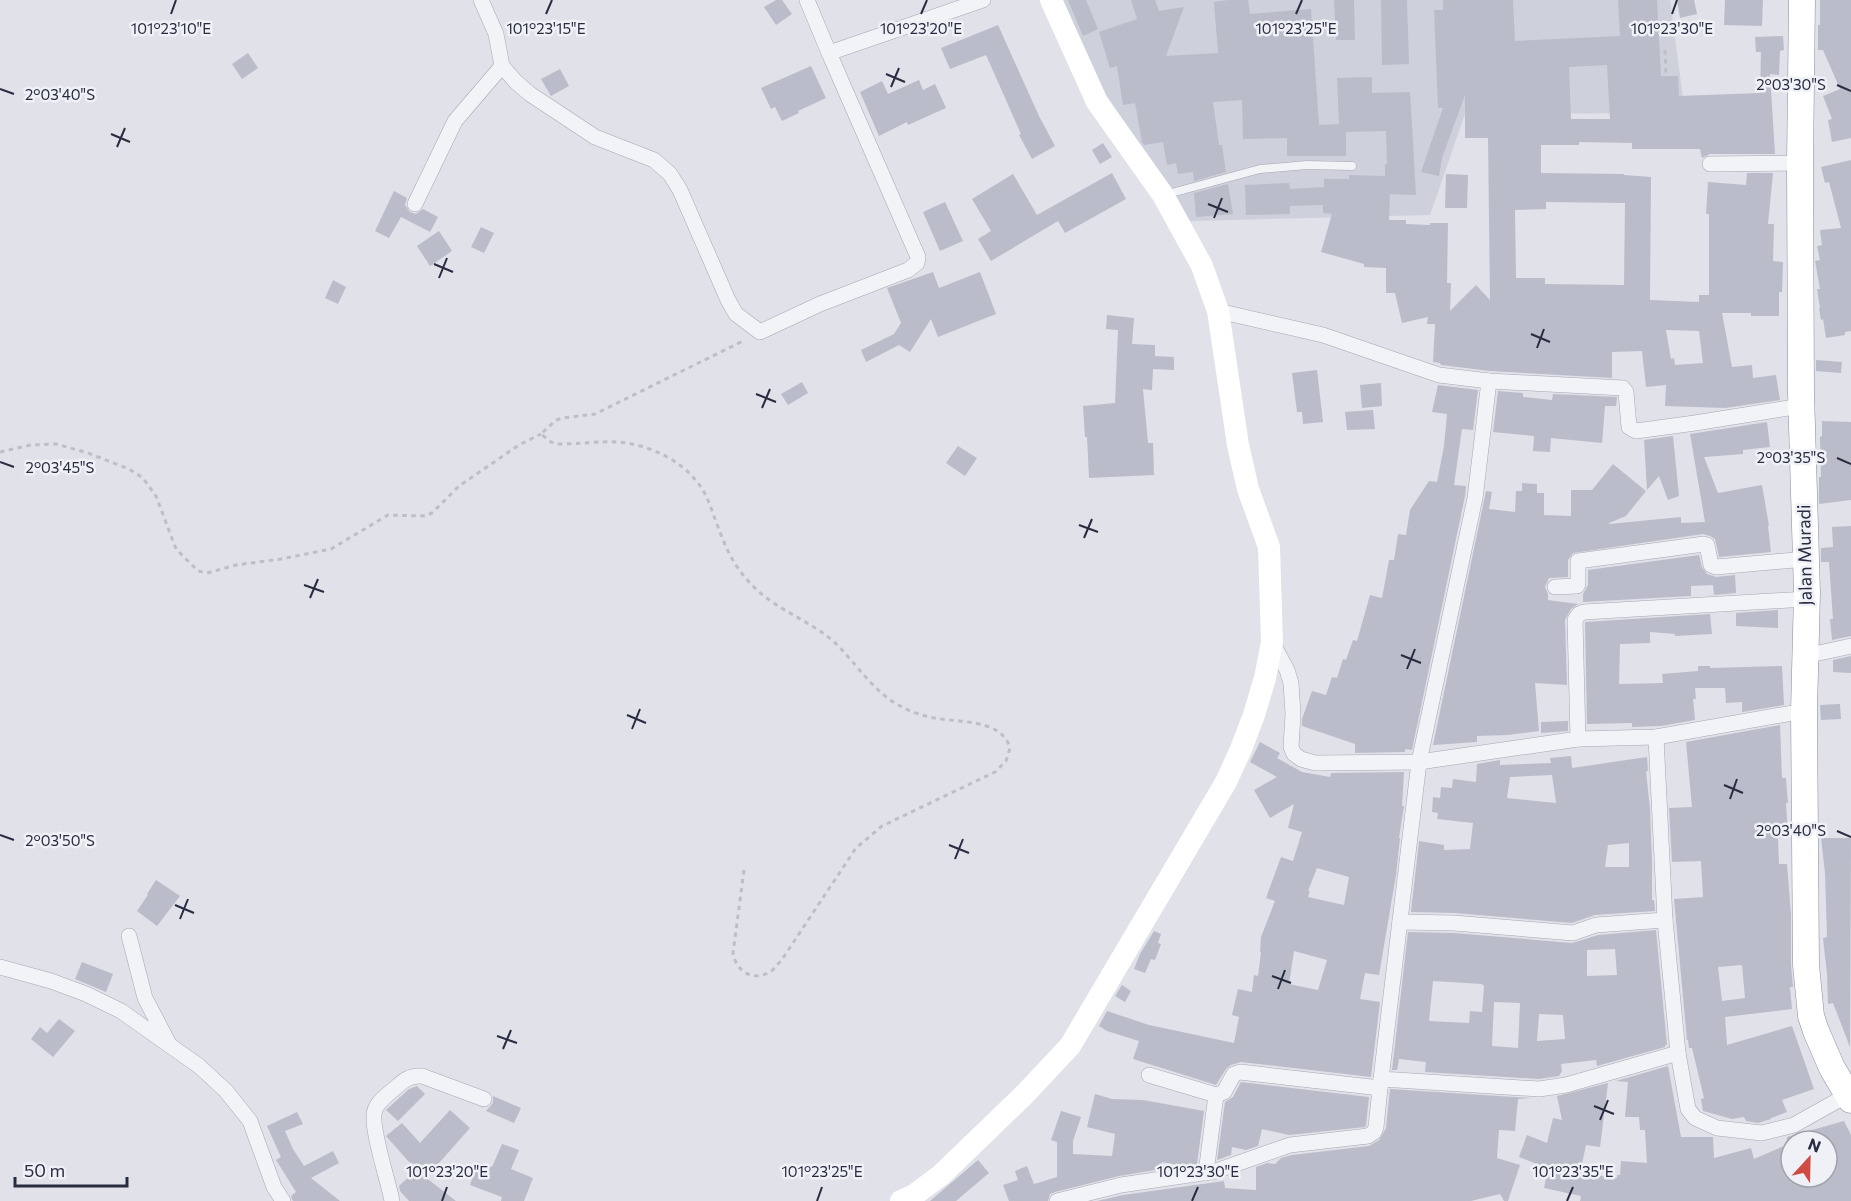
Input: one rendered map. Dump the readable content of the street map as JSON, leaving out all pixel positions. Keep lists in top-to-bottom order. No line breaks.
{"streets":{"highway":["Jalan Muradi"]},"scale_bar":"50 m","north":"top","coordinates":["101°23'10\"E","101°23'15\"E","101°23'20\"E","101°23'25\"E","101°23'30\"E","2°03'30\"S","2°03'40\"S","2°03'35\"S","2°03'45\"S","2°03'50\"S","101°23'35\"E"]}
